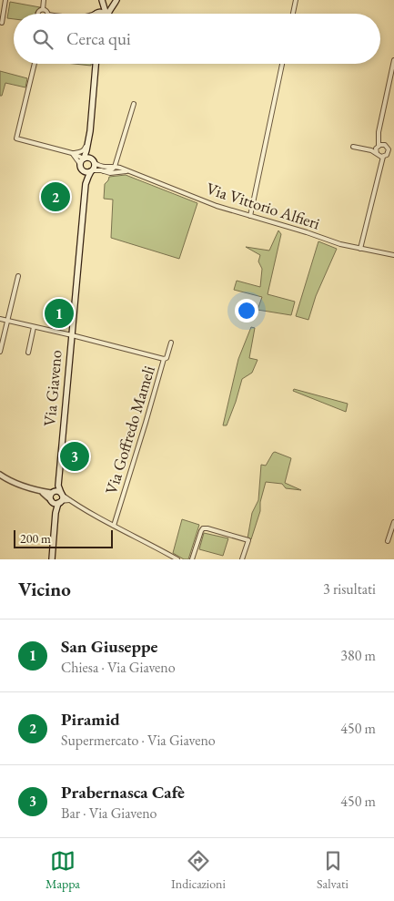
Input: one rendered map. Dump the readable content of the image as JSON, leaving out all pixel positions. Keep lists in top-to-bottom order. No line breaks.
{"streets":{"main road":["Via Giaveno"],"street":["Via Vittorio Alfieri","Via Goffredo Mameli"]},"crossings":[["Via Vittorio Alfieri","Via Giaveno"]],"scale_bar":"200 m","page":{"search":"Cerca qui","pins":["2","1","3"],"scale":"200 m","heading":["Vicino","3 risultati"],"list":[{"mark":"1","name":"San Giuseppe","note":"Chiesa · Via Giaveno","value":"380 m"},{"mark":"2","name":"Piramid","note":"Supermercato · Via Giaveno","value":"450 m"},{"mark":"3","name":"Prabernasca Cafè","note":"Bar · Via Giaveno","value":"450 m"}],"nav":["Mappa","Indicazioni","Salvati"]}}
